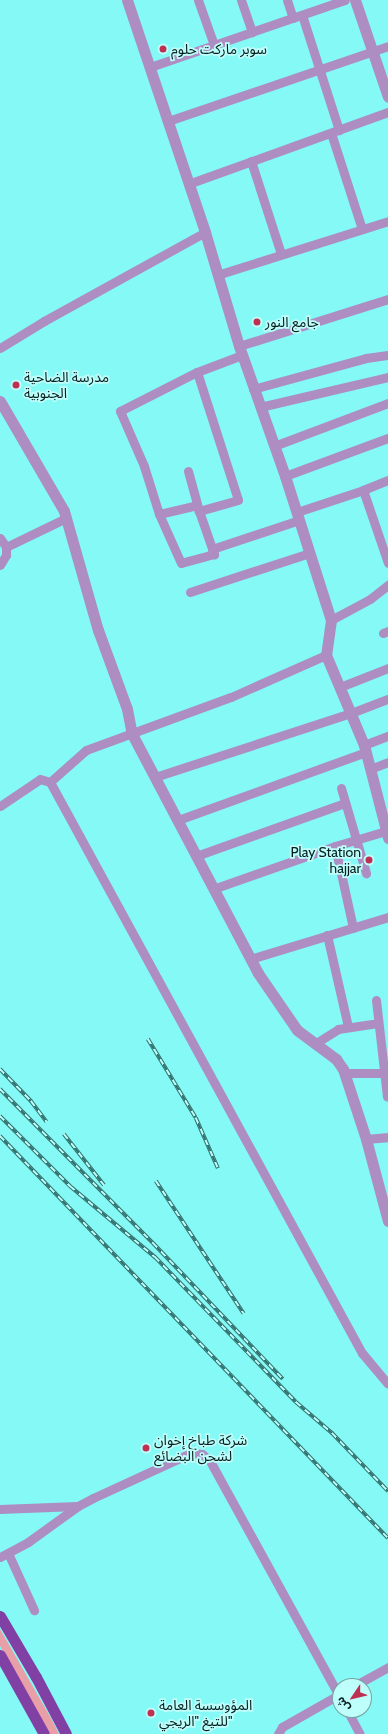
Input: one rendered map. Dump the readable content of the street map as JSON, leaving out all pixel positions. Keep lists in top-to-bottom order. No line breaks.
{"places":["سوبر ماركت حلوم","جامع النور","مدرسة الضاحية الجنوبية","Play Station hajjar","شركة طباخ إخوان لشحن البضائع","المؤوسسة العامة للتيغ \"الريجي\""],"north":"bottom left"}
